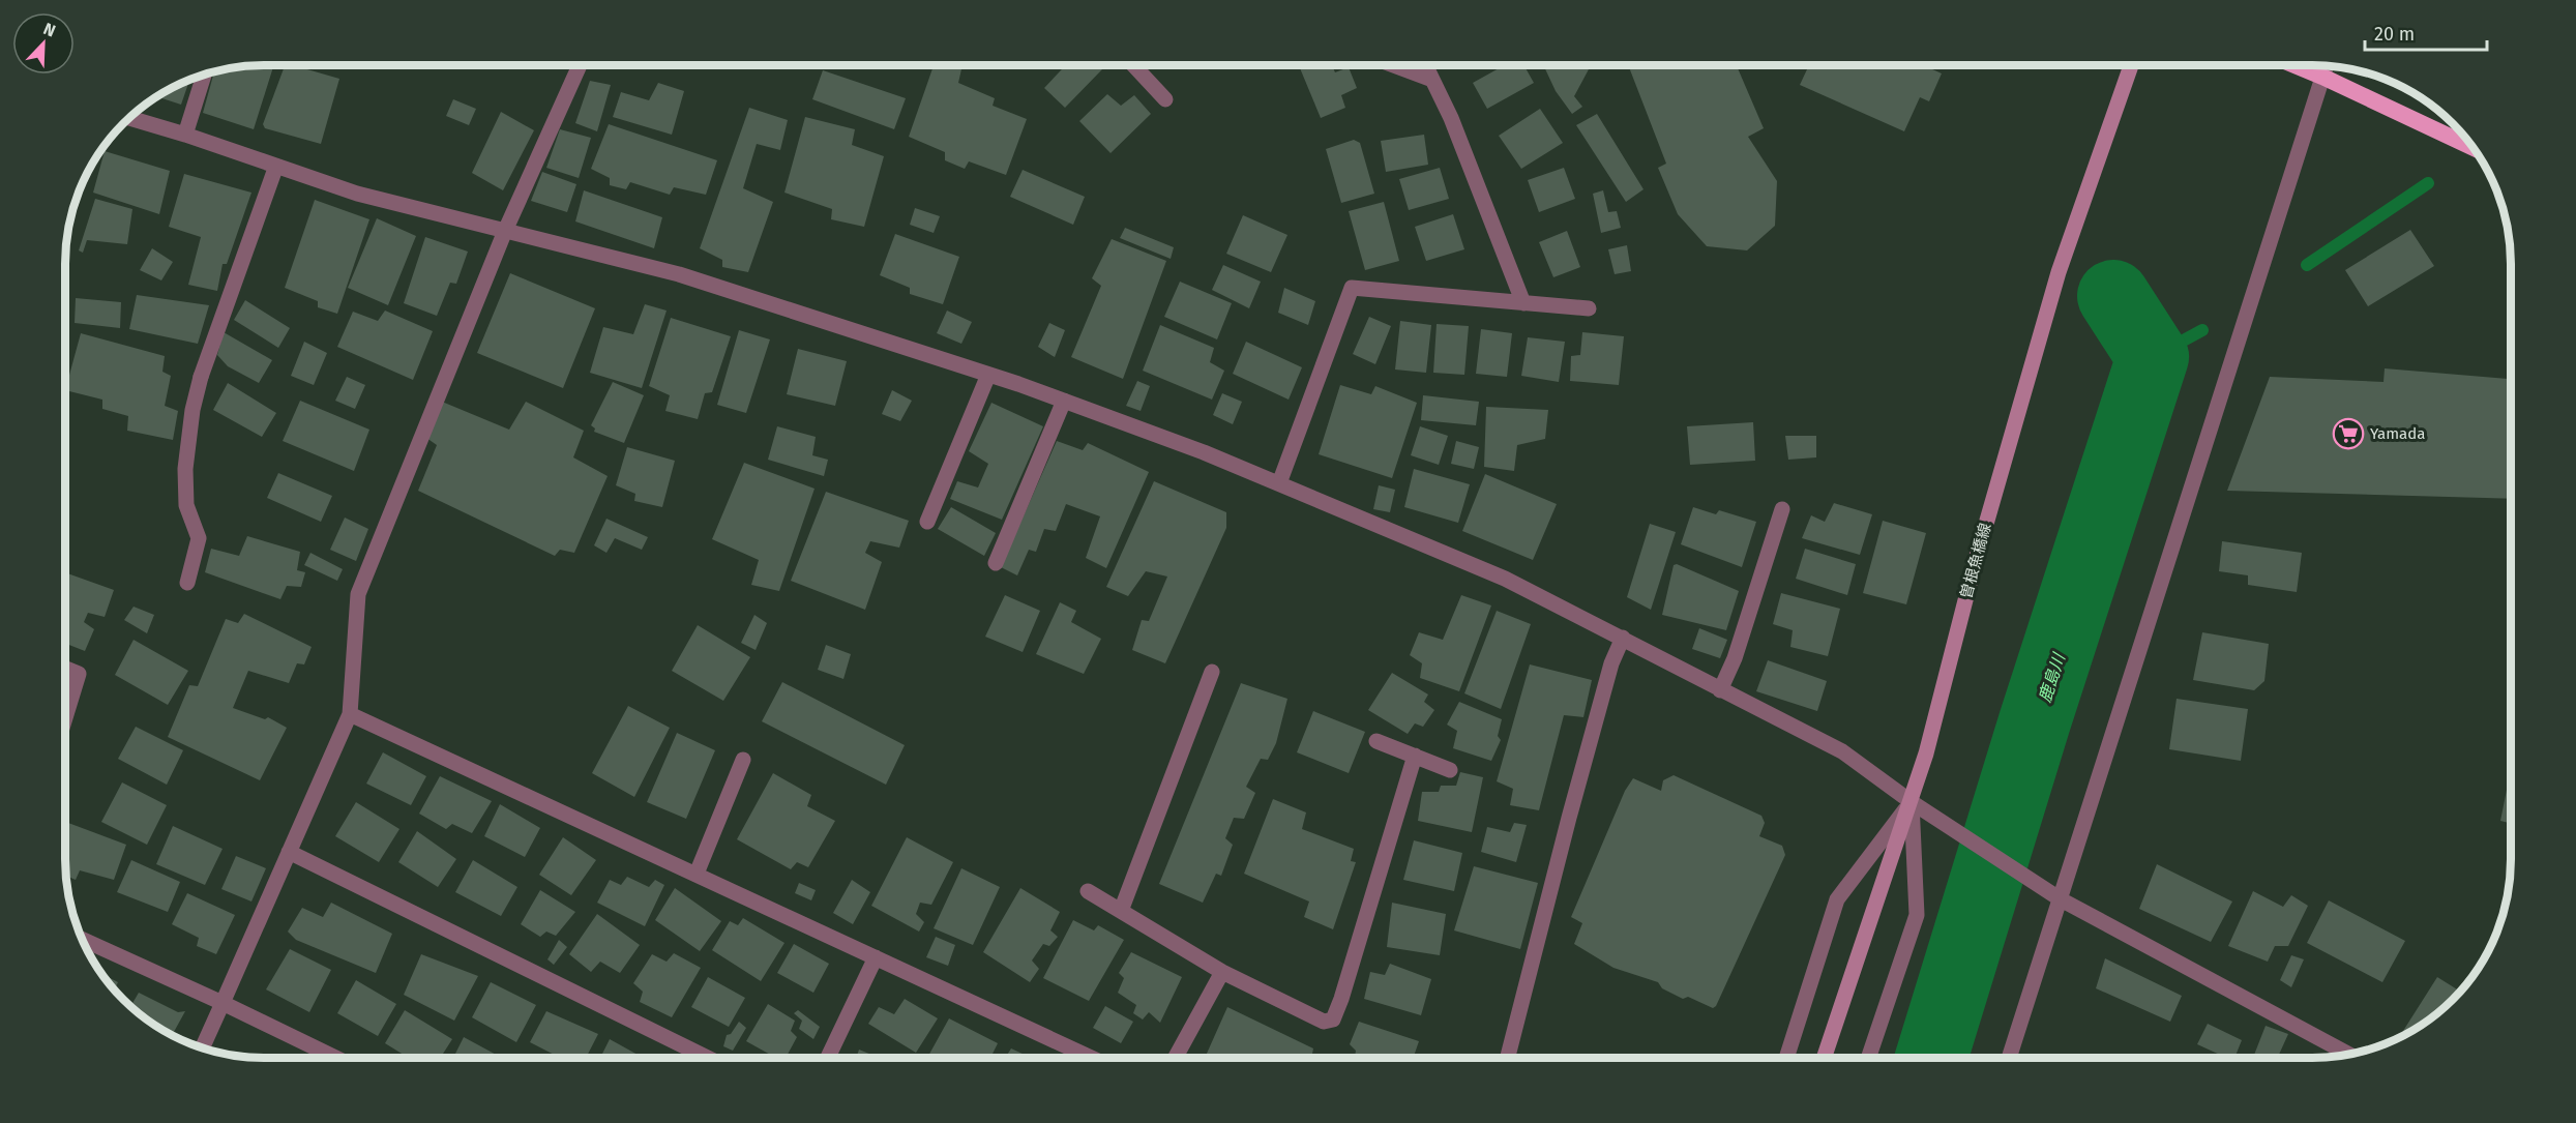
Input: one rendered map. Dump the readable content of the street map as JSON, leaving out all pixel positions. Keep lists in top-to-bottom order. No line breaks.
{"streets":{"main road":["曽根魚橋線"]},"water":["鹿島川"],"places":{"supermarket":["Yamada"]},"scale_bar":"20 m","north":"top right"}
